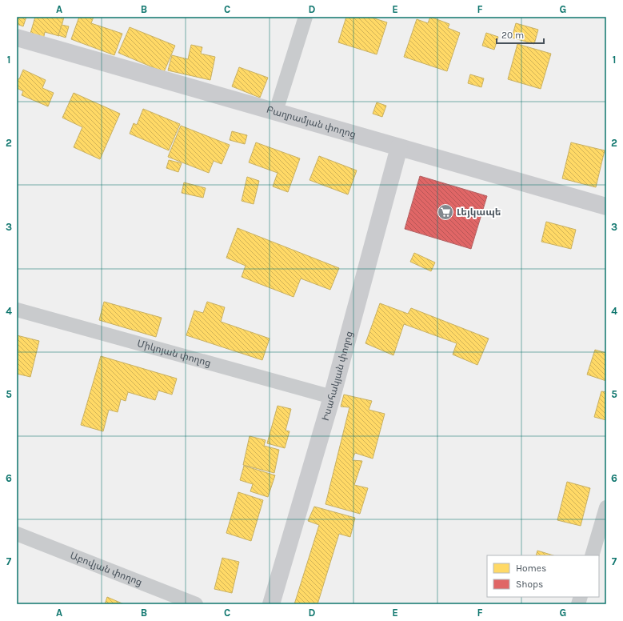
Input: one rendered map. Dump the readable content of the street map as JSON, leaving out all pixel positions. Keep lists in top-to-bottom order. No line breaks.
{"streets":{"main road":["Բաղրամյան փողոց","Իսահակյան փողոց"],"street":["Միկոյան փողոց","Աբովյան փողոց"]},"crossings":[["Բաղրամյան փողոց","Իսահակյան փողոց"],["Միկոյան փողոց","Իսահակյան փողոց"]],"places":{"supermarket":["Լեյկապե"]},"legend":["Homes","Shops"],"scale_bar":"20 m","grid":{"columns":["A","B","C","D","E","F","G"],"rows":["1","2","3","4","5","6","7"]}}
